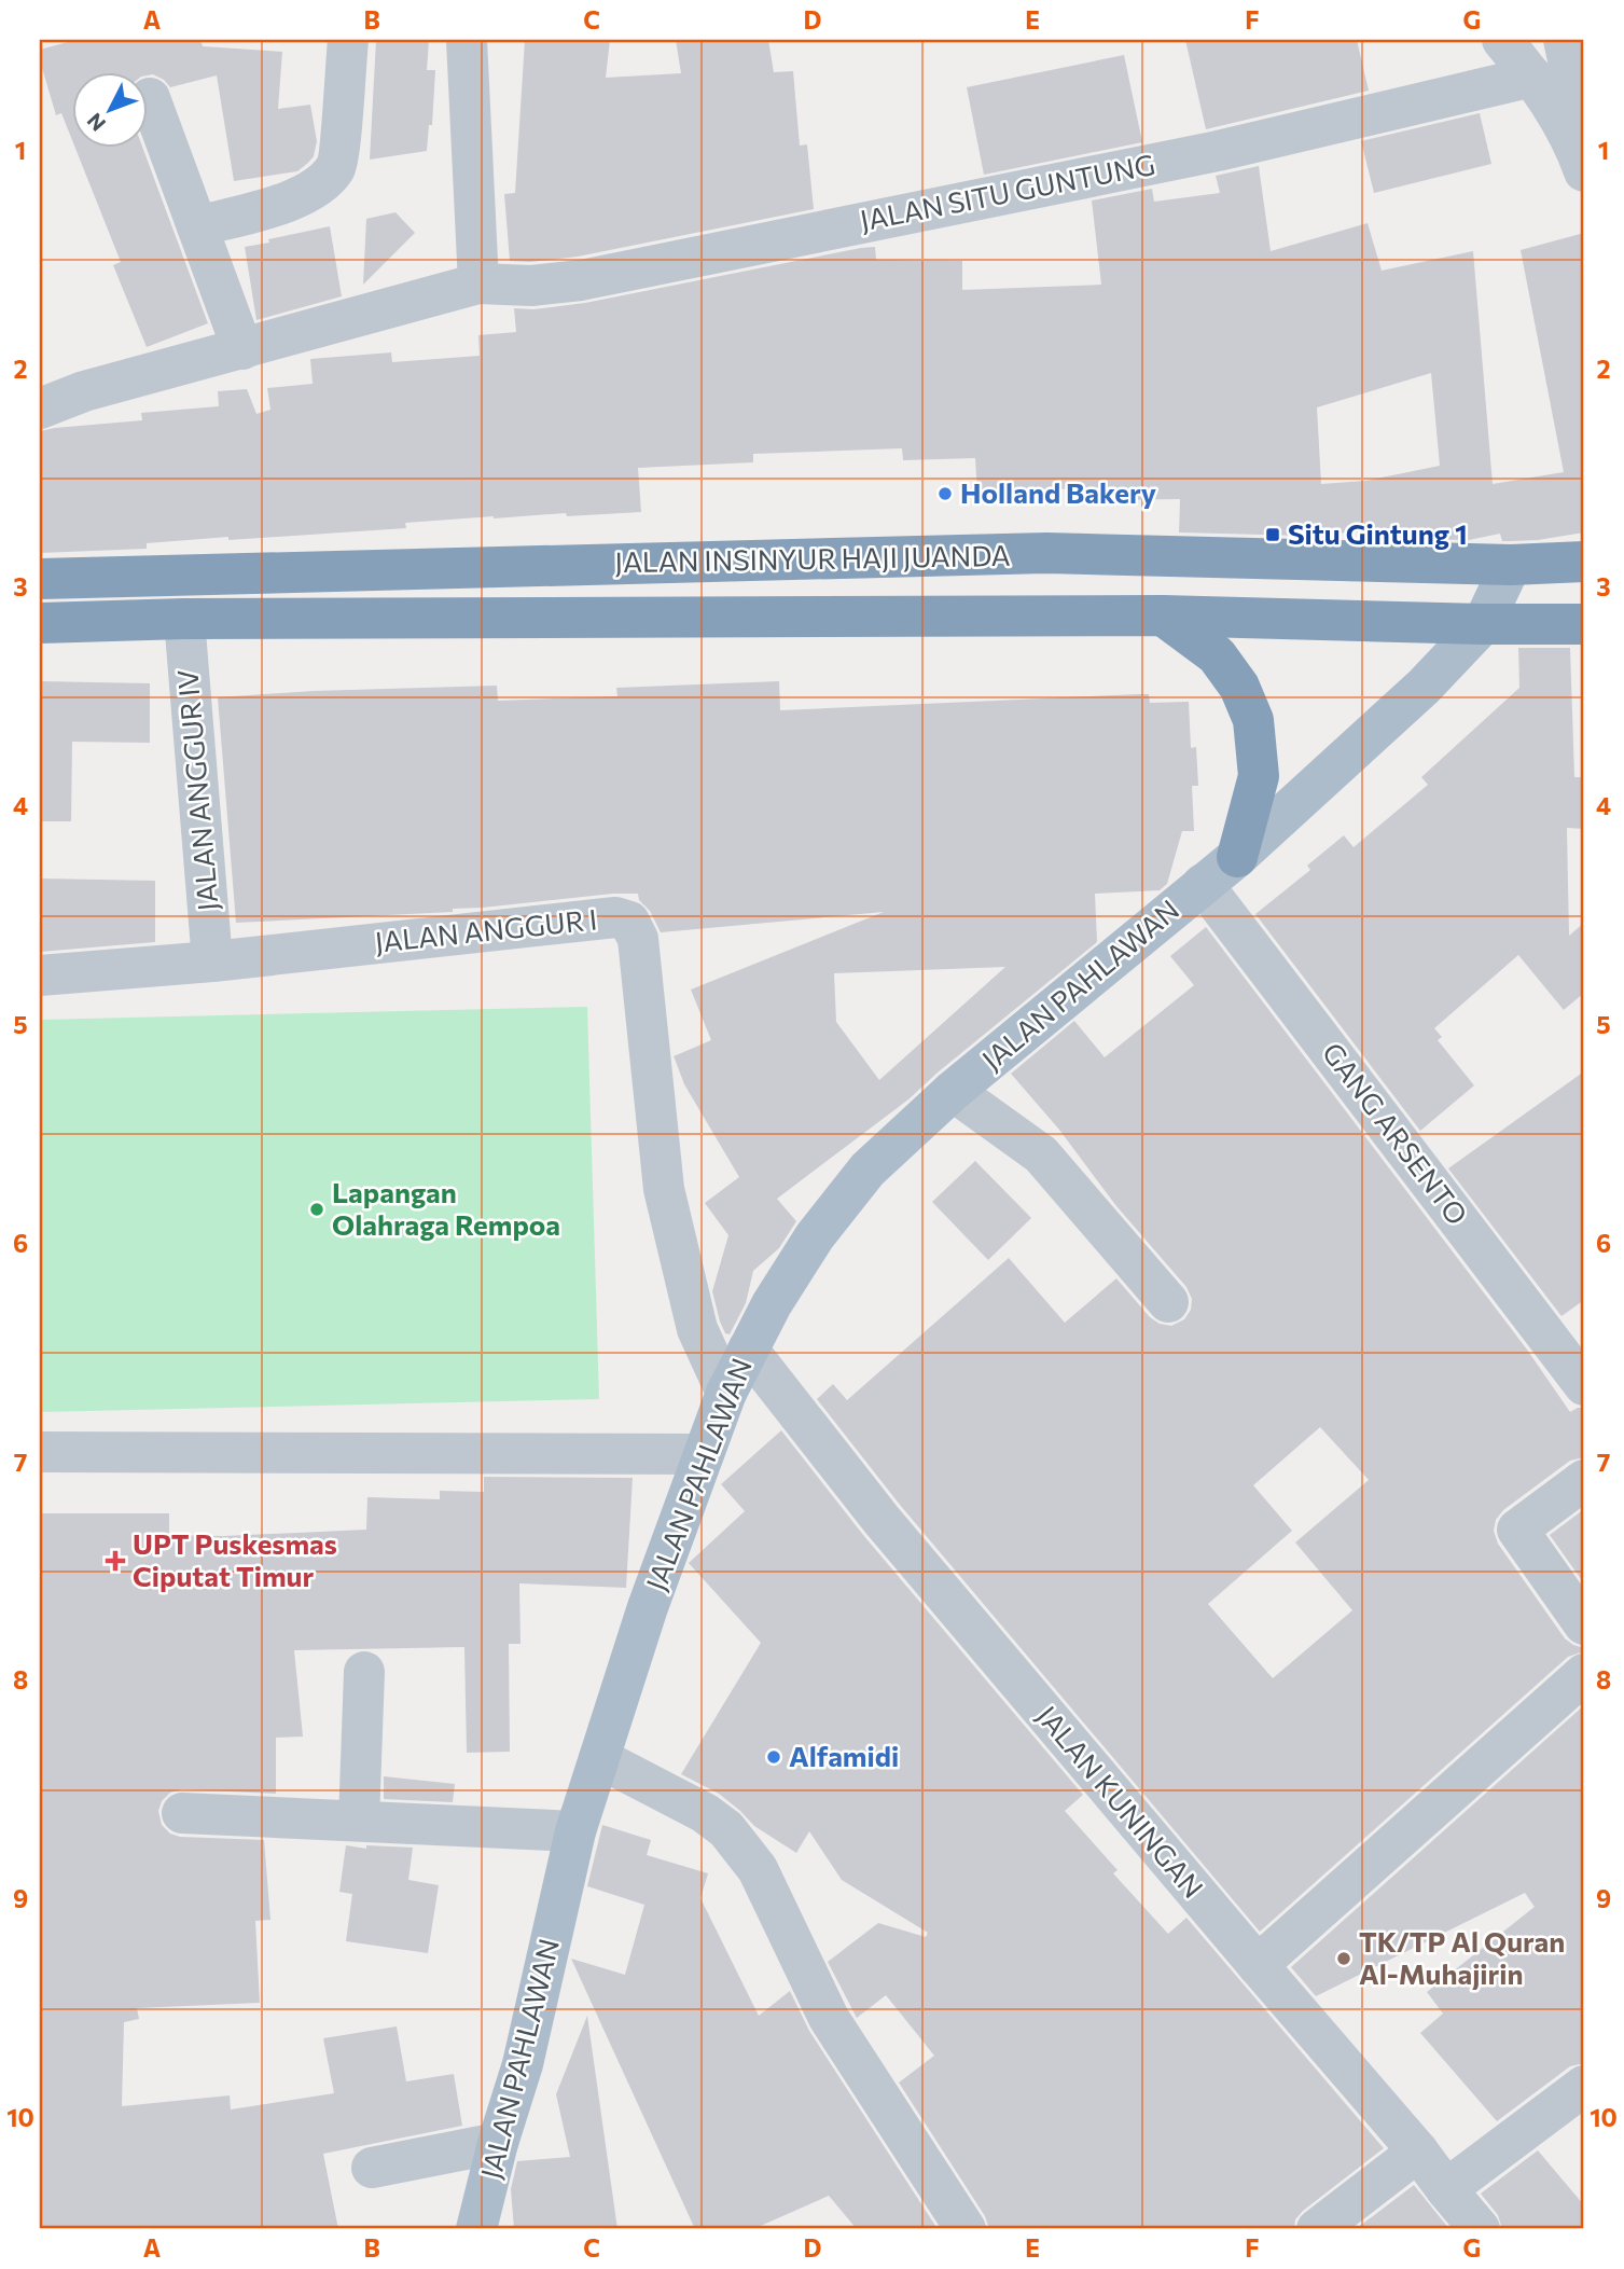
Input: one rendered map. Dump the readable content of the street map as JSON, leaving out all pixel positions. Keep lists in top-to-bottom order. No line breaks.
{"streets":{"highway":["JALAN INSINYUR HAJI JUANDA"],"main road":["JALAN PAHLAWAN"],"street":["JALAN SITU GUNTUNG","JALAN ANGGUR IV","JALAN ANGGUR I","GANG ARSENTO","JALAN KUNINGAN"]},"crossings":[["JALAN INSINYUR HAJI JUANDA","JALAN ANGGUR IV"],["JALAN INSINYUR HAJI JUANDA","JALAN PAHLAWAN"],["JALAN ANGGUR IV","JALAN ANGGUR I"],["JALAN ANGGUR I","JALAN PAHLAWAN"],["JALAN PAHLAWAN","GANG ARSENTO"],["JALAN PAHLAWAN","JALAN KUNINGAN"]],"places":{"other":["Holland Bakery","Lapangan Olahraga Rempoa","Alfamidi","TK/TP Al Quran Al-Muhajirin"],"transit":["Situ Gintung 1"],"health":["UPT Puskesmas Ciputat Timur"]},"north":"bottom left","grid":{"columns":["A","B","C","D","E","F","G"],"rows":["1","2","3","4","5","6","7","8","9","10"]}}
